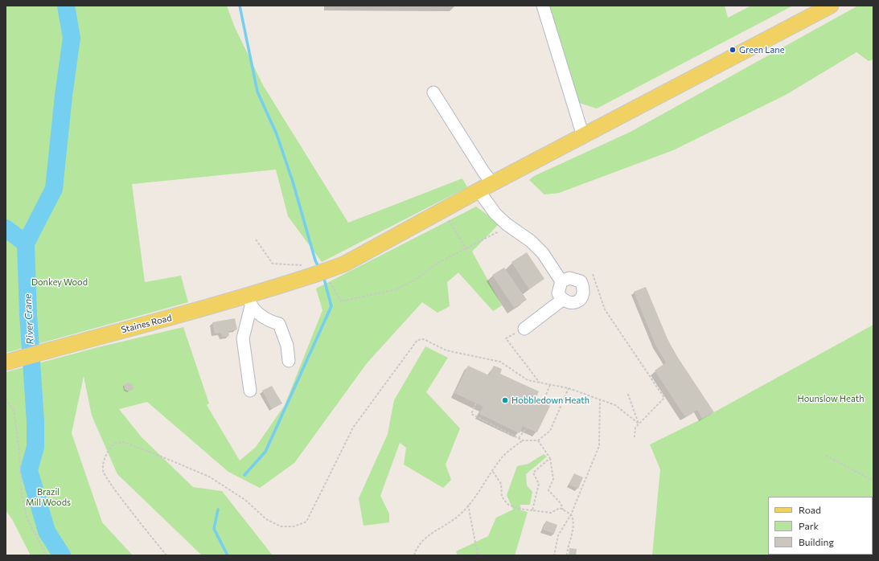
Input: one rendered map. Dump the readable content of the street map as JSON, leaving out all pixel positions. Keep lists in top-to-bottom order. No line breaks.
{"streets":{"main road":["Staines Road"]},"water":["River Crane"],"parks":["Donkey Wood","Hounslow Heath","Brazil Mill Woods"],"places":["Green Lane","Hobbledown Heath"],"legend":["Road","Park","Building"]}
